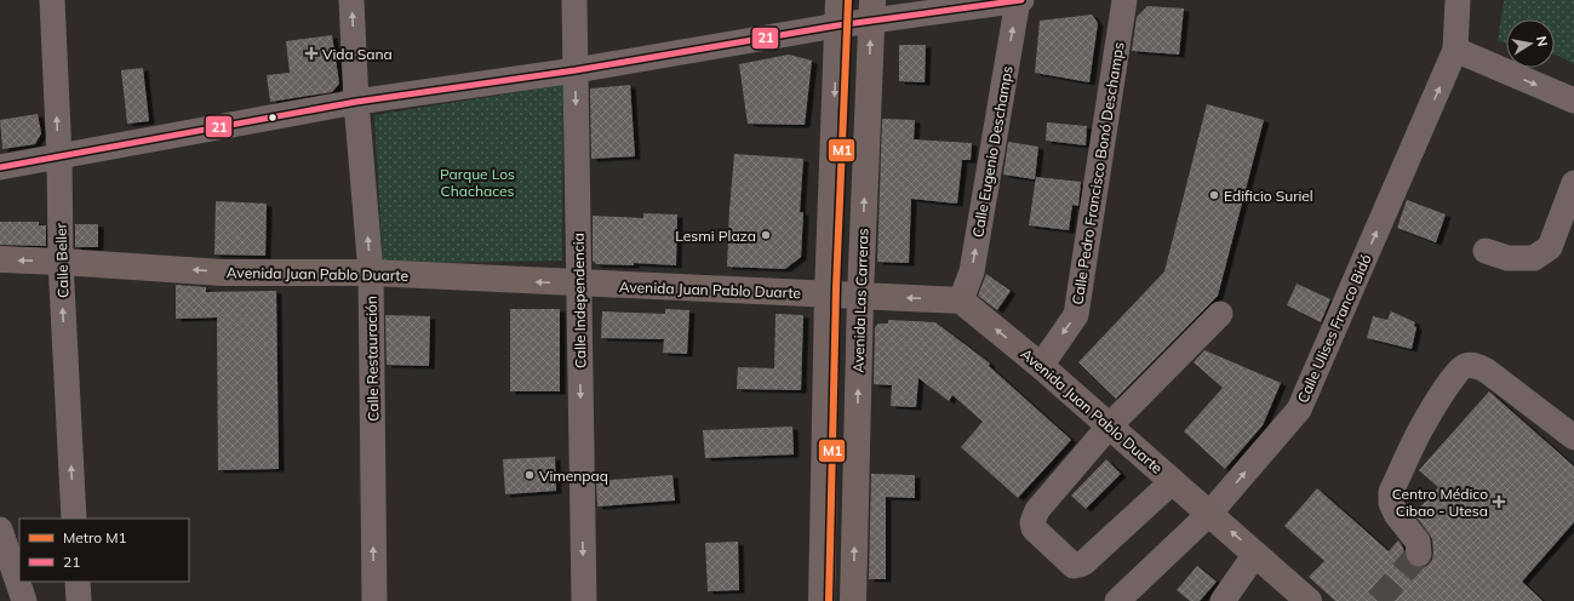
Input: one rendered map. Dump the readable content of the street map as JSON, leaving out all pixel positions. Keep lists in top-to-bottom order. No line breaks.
{"streets":{"main road":["Avenida Juan Pablo Duarte","Avenida Las Carreras"],"street":["Calle Eugenio Deschamps","Calle Pedro Francisco Bonó Deschamps","Calle Beller","Calle Independencia","Calle Ulises Franco Bidó","Calle Restauración"]},"crossings":[["Calle Eugenio Deschamps","Avenida Juan Pablo Duarte"],["Calle Pedro Francisco Bonó Deschamps","Avenida Juan Pablo Duarte"],["Calle Beller","Avenida Juan Pablo Duarte"],["Avenida Juan Pablo Duarte","Calle Independencia"],["Avenida Juan Pablo Duarte","Avenida Las Carreras"],["Avenida Juan Pablo Duarte","Calle Ulises Franco Bidó"],["Avenida Juan Pablo Duarte","Calle Restauración"]],"one_way":["Calle Eugenio Deschamps","Calle Pedro Francisco Bonó Deschamps","Calle Beller","Avenida Juan Pablo Duarte","Calle Independencia","Calle Ulises Franco Bidó","Calle Restauración"],"parks":["Parque Los Chachaces"],"places":{"health":["Vida Sana","Centro Médico Cibao - Utesa"],"other":["Edificio Suriel","Lesmi Plaza","Vimenpaq"]},"lines":["metro line M1","transit line 21"],"legend":["Metro M1","21"],"north":"right"}
